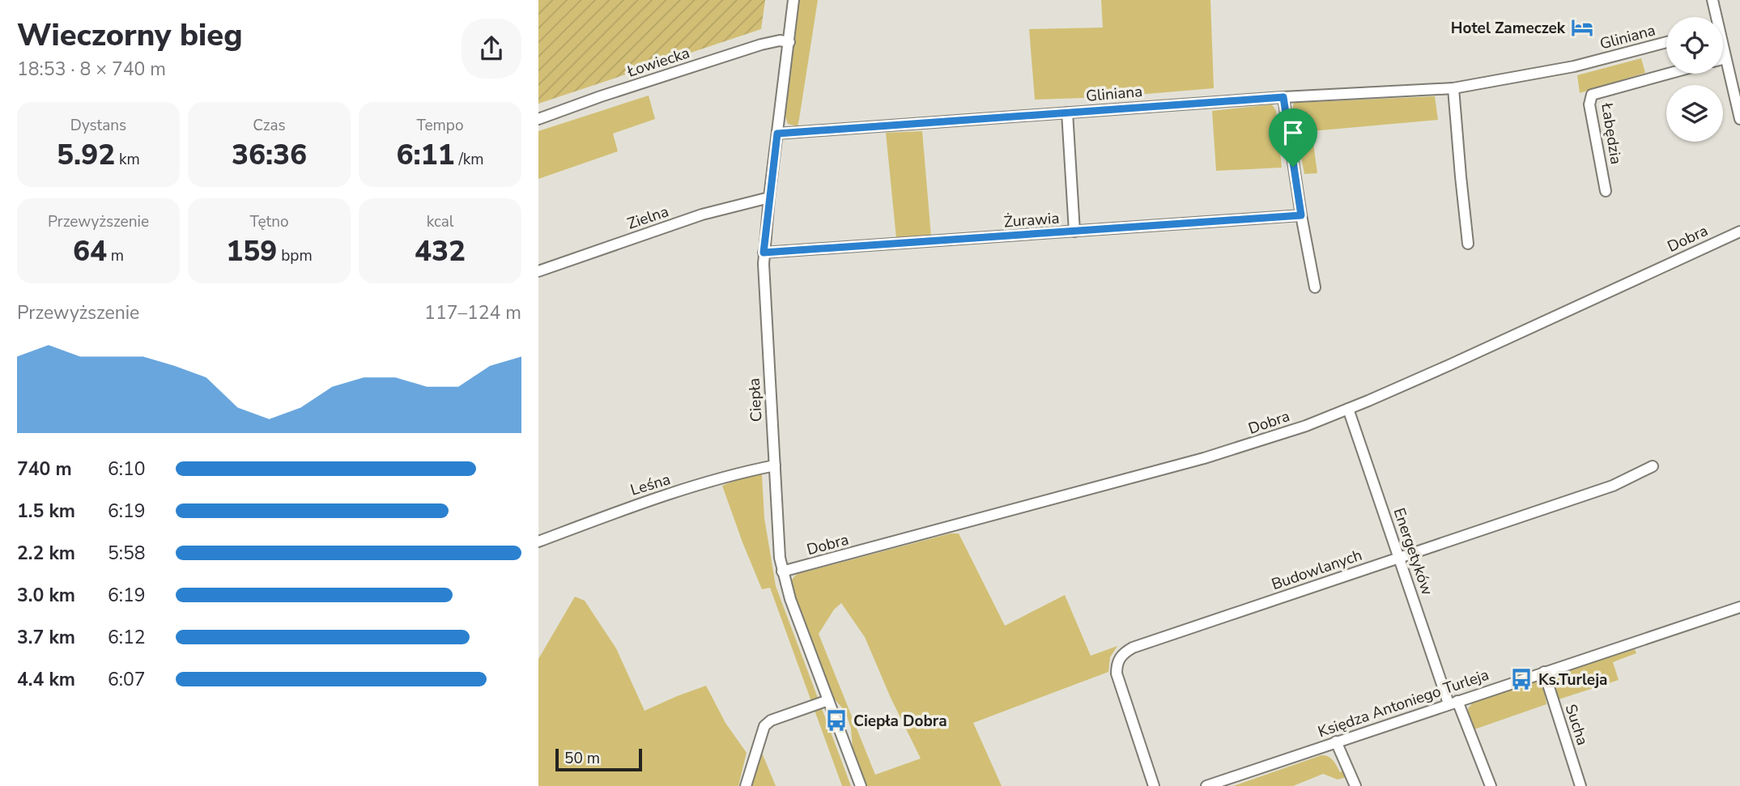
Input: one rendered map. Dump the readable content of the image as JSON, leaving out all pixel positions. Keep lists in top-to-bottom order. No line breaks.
{"streets":{"street":["Gliniana","Łowiecka","Łabędzia","Zielna","Żurawia","Dobra","Ciepła","Leśna","Energetyków","Budowlanych","Księdza Antoniego Turleja","Sucha"]},"crossings":[["Gliniana","Ciepła"],["Łowiecka","Ciepła"],["Zielna","Ciepła"],["Żurawia","Ciepła"],["Dobra","Ciepła"],["Dobra","Energetyków"],["Ciepła","Leśna"],["Energetyków","Budowlanych"],["Energetyków","Księdza Antoniego Turleja"],["Księdza Antoniego Turleja","Sucha"]],"places":{"hotel":["Hotel Zameczek"],"bus stop":["Ks.Turleja","Ciepła Dobra"]},"scale_bar":"50 m","page":{"heading":["Wieczorny bieg","18:53 · 8 × 740 m"],"stats":[["Dystans","5.92 km"],["Czas","36:36"],["Tempo","6:11 /km"],["Przewyższenie","64 m"],["Tętno","159 bpm"],["kcal","432"]],"chart":["Przewyższenie","117–124 m"],"list":[{"name":"740 m","note":"6:10"},{"name":"1.5 km","note":"6:19"},{"name":"2.2 km","note":"5:58"},{"name":"3.0 km","note":"6:19"},{"name":"3.7 km","note":"6:12"},{"name":"4.4 km","note":"6:07"}],"scale":"50 m"}}
